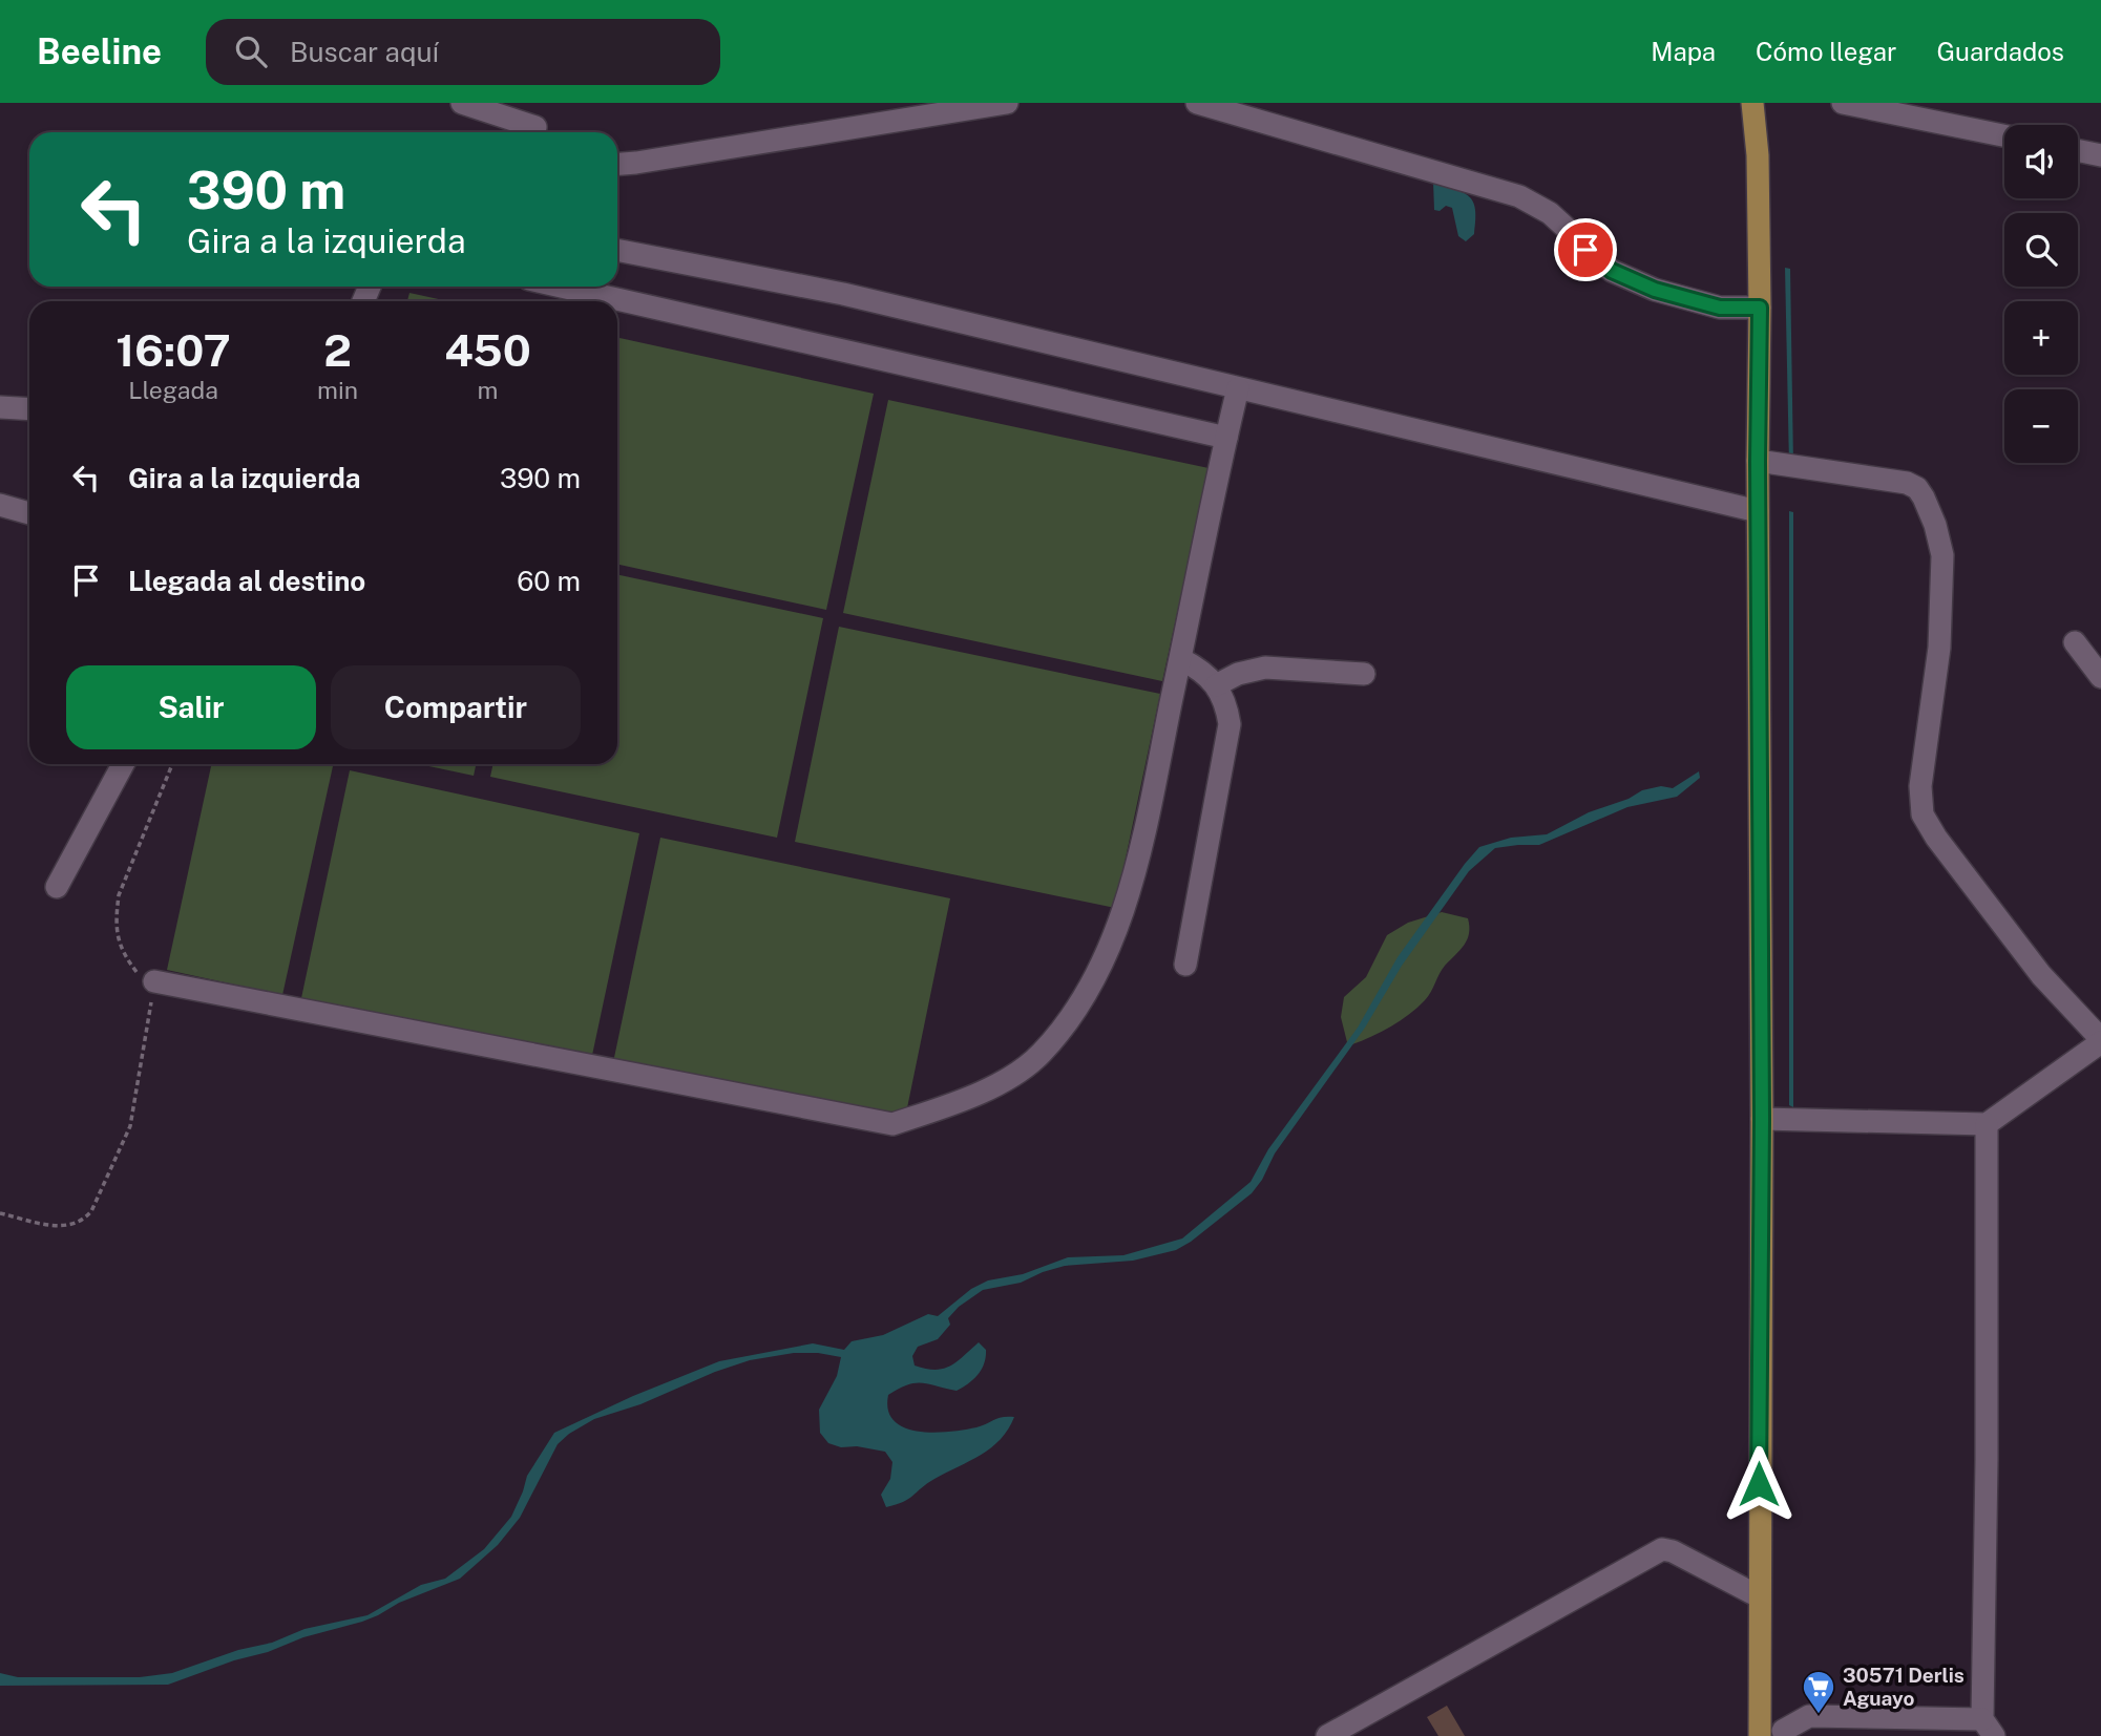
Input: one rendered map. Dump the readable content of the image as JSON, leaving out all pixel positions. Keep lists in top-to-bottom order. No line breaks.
{"places":{"supermarket":["30571 Derlis Aguayo"]},"page":{"header":"Beeline","search":"Buscar aquí","nav":["Mapa","Cómo llegar","Guardados"],"map_buttons":["+","−"],"turn":["390 m","Gira a la izquierda"],"eta":["16:07","Llegada","2","min","450","m"],"list":[{"name":"Gira a la izquierda","value":"390 m"},{"name":"Llegada al destino","value":"60 m"}],"buttons":["Salir","Compartir"]}}
